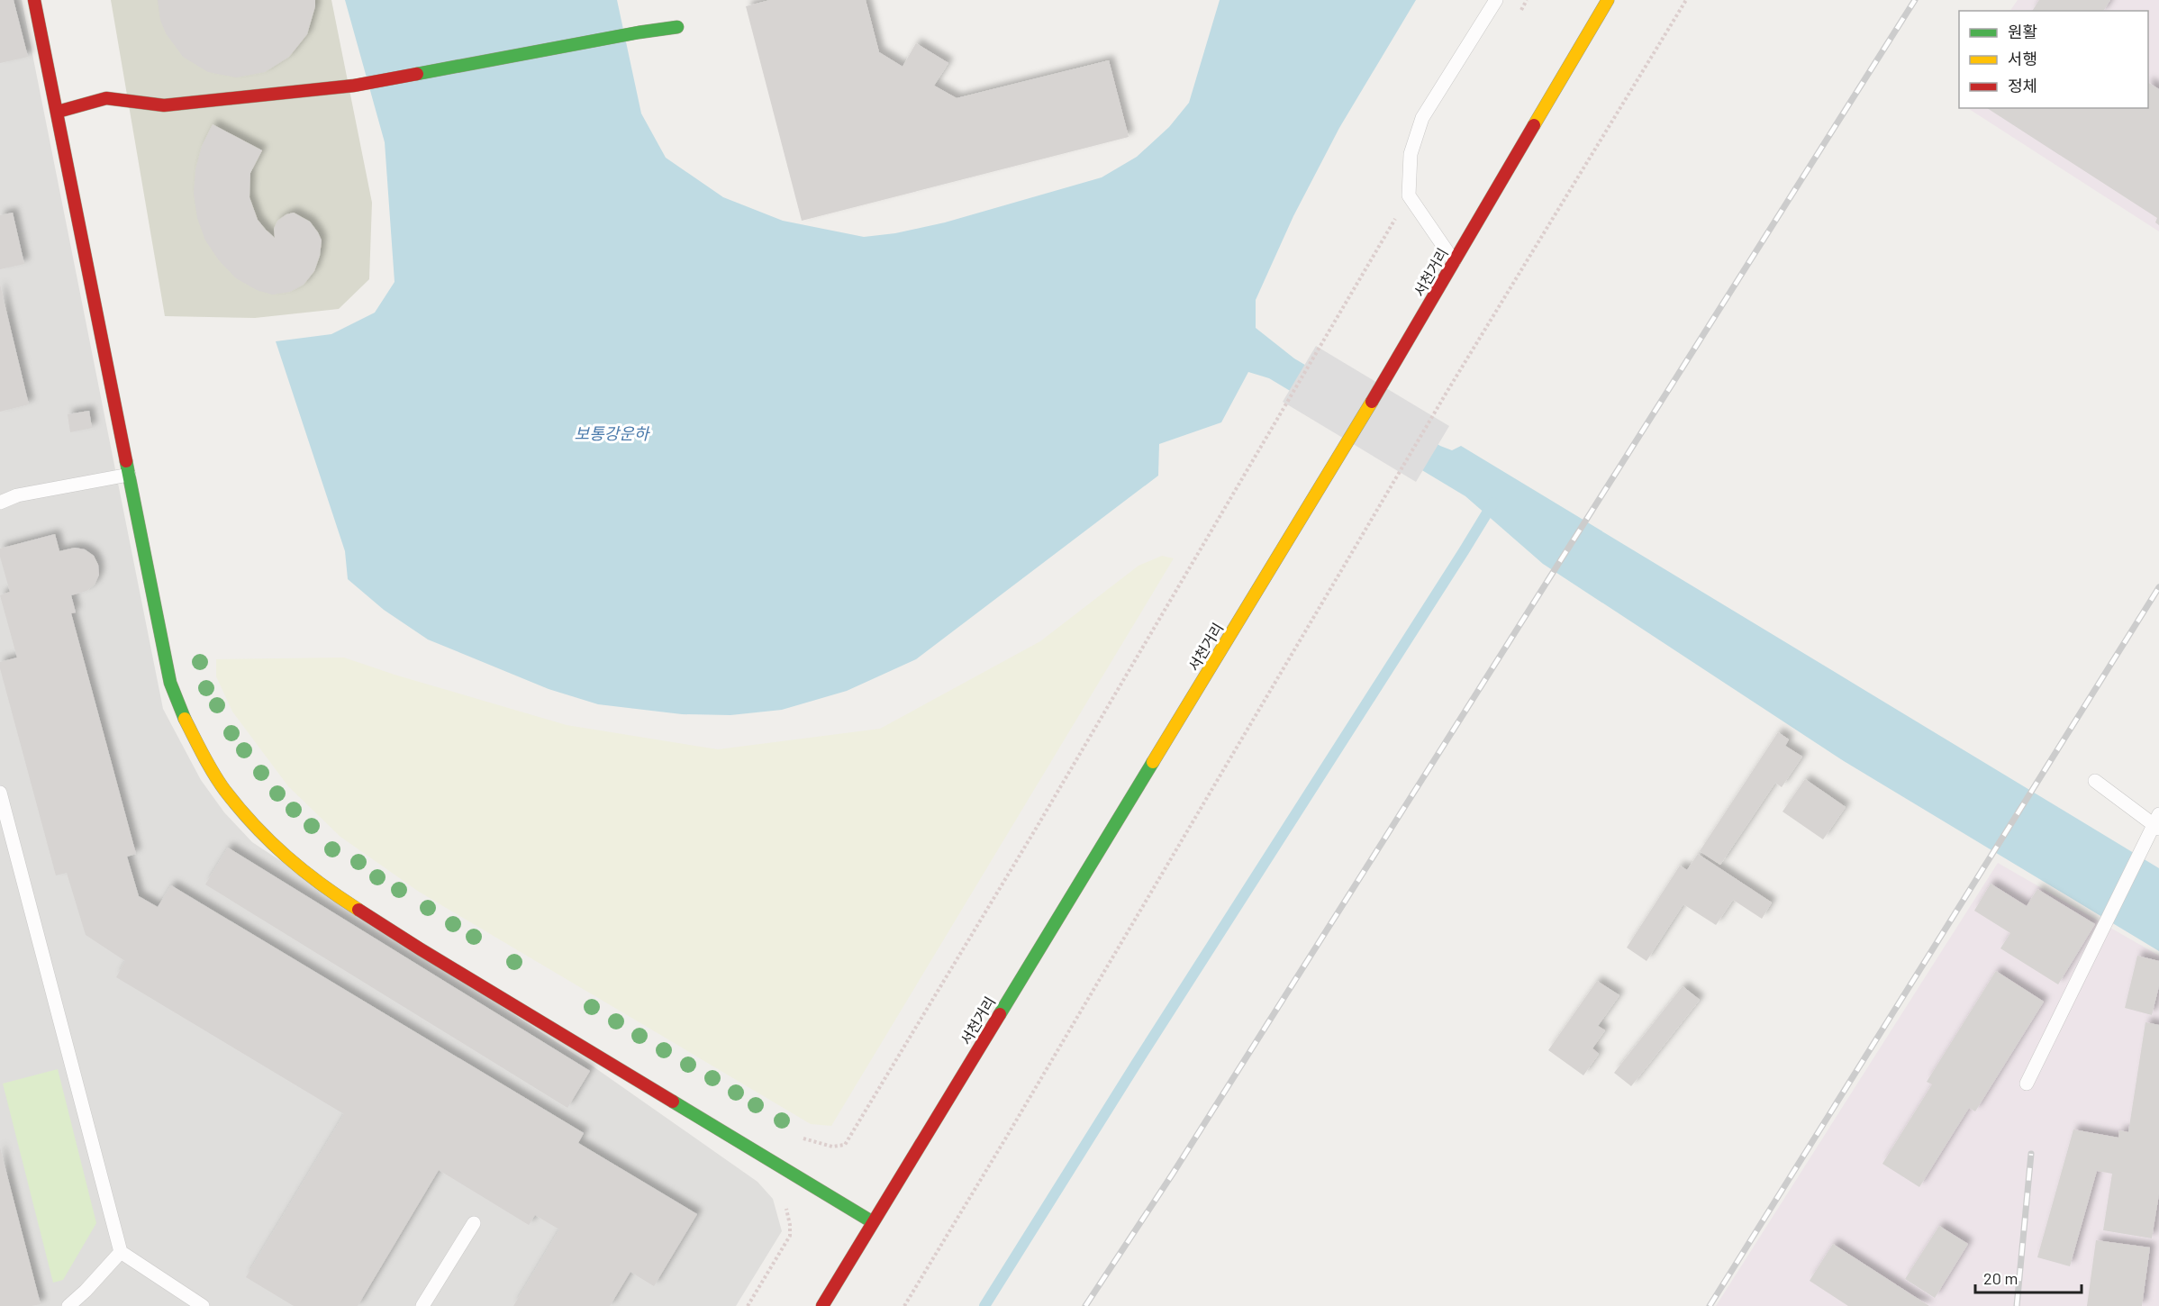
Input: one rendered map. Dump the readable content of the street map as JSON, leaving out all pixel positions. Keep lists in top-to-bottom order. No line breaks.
{"streets":{"street":["서천거리"]},"water":["보통강운하"],"legend":["원활","서행","정체"],"scale_bar":"20 m"}
